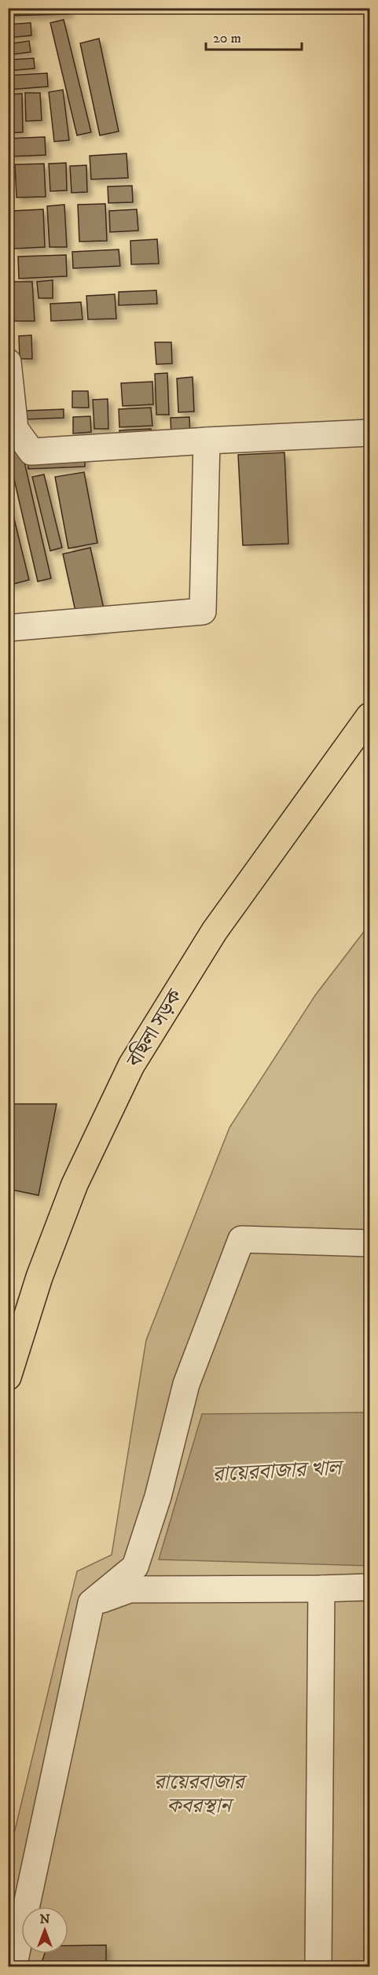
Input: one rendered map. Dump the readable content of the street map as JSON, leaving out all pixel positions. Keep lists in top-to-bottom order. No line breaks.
{"streets":{"main road":["বছিলা সড়ক"]},"water":["রায়েরবাজার খাল"],"parks":["রায়েরবাজার কবরস্থান"],"scale_bar":"20 m","north":"top"}
